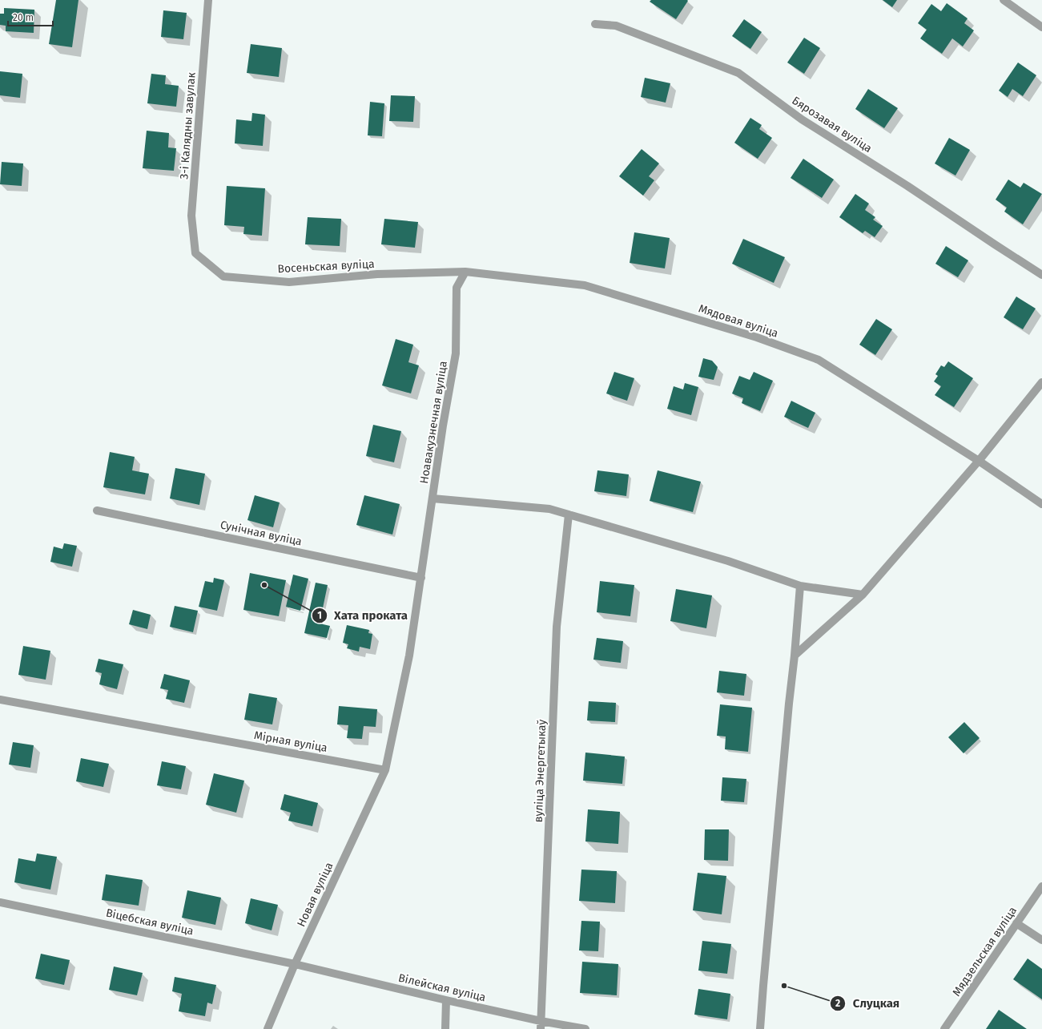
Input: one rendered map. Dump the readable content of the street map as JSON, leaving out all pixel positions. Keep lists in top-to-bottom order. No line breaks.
{"streets":{"street":["Бярозавая вуліца","3-і Калядны завулак","Восеньская вуліца","Мядовая вуліца","Ноавакузнечная вуліца","Сунічная вуліца","Мірная вуліца","вуліца Энергетыкаў","Новая вуліца","Віцебская вуліца","Мядзельская вуліца","Вілейская вуліца"]},"crossings":[["3-і Калядны завулак","Восеньская вуліца"],["Восеньская вуліца","Мядовая вуліца"],["Восеньская вуліца","Ноавакузнечная вуліца"],["Мядовая вуліца","Ноавакузнечная вуліца"],["Ноавакузнечная вуліца","Сунічная вуліца"],["Мірная вуліца","Новая вуліца"],["вуліца Энергетыкаў","Вілейская вуліца"],["Новая вуліца","Віцебская вуліца"],["Новая вуліца","Вілейская вуліца"],["Віцебская вуліца","Вілейская вуліца"]],"places":["Хата проката","Слуцкая"],"scale_bar":"20 m"}
